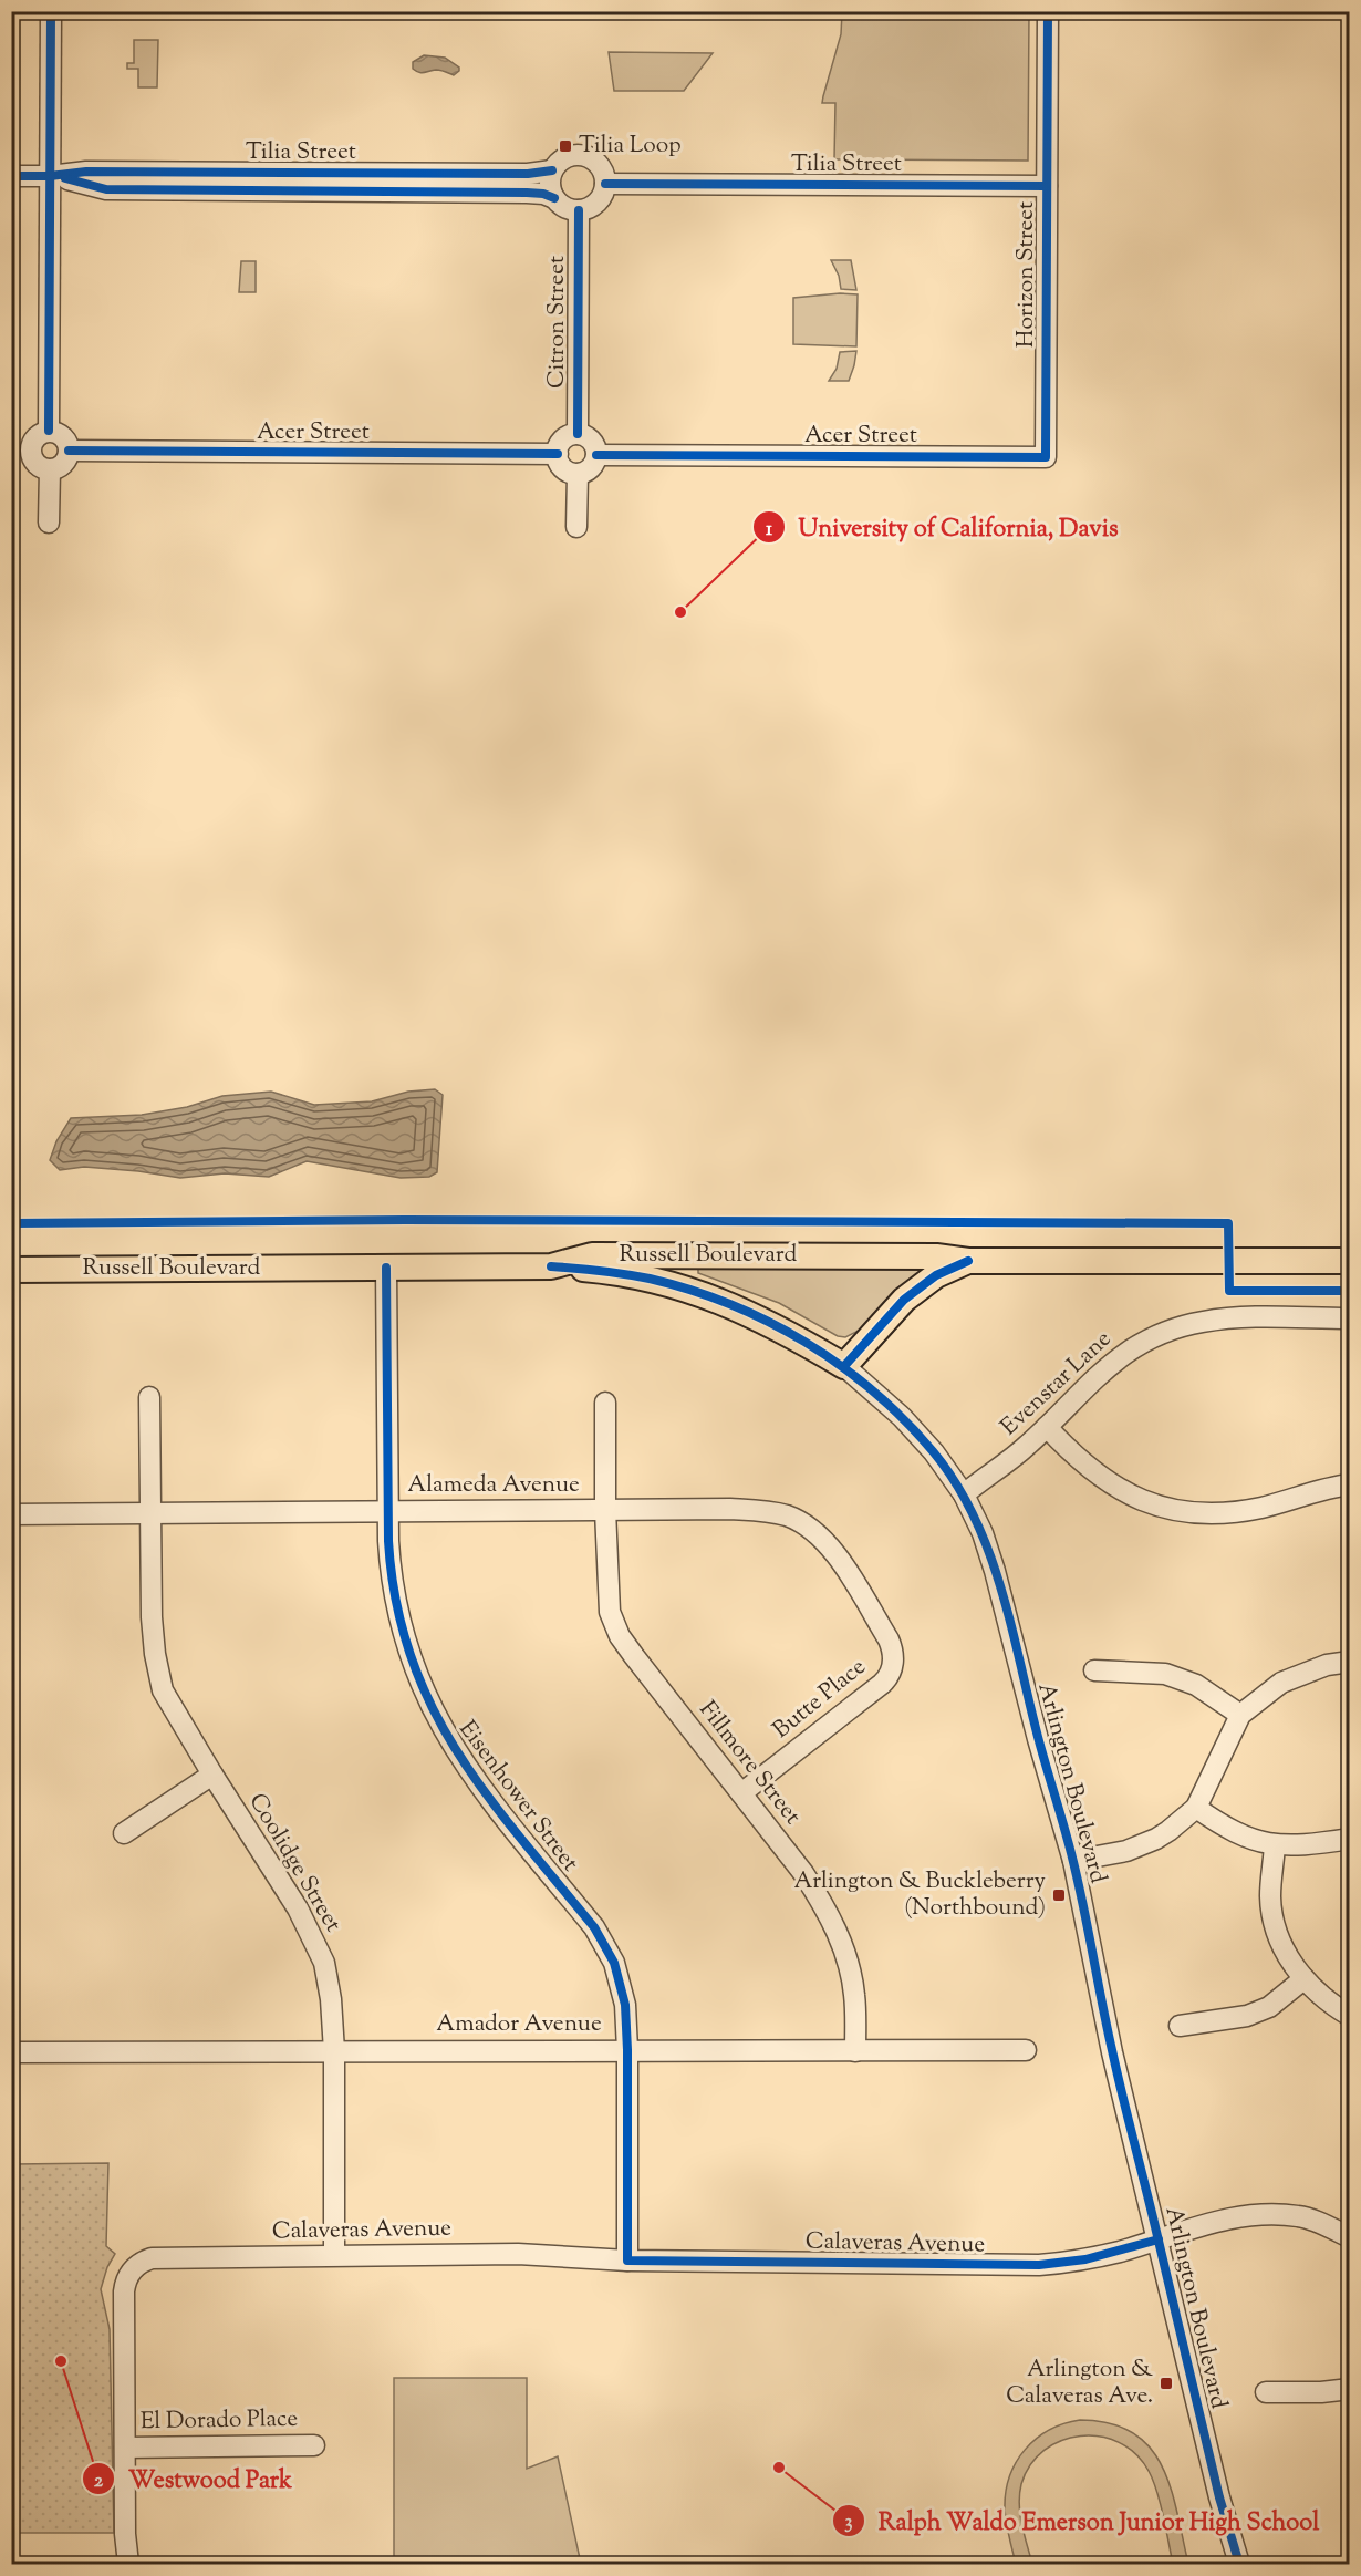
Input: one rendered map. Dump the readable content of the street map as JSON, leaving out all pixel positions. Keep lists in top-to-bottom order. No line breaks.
{"streets":{"main road":["Russell Boulevard","Arlington Boulevard"],"street":["Tilia Street","Horizon Street","Citron Street","Acer Street","Evenstar Lane","Alameda Avenue","Butte Place","Fillmore Street","Eisenhower Street","Coolidge Street","Amador Avenue","Calaveras Avenue","El Dorado Place"]},"crossings":[["Tilia Street","Horizon Street"],["Tilia Street","Citron Street"],["Horizon Street","Acer Street"],["Citron Street","Acer Street"],["Russell Boulevard","Arlington Boulevard"],["Russell Boulevard","Eisenhower Street"],["Evenstar Lane","Arlington Boulevard"],["Alameda Avenue","Butte Place"],["Alameda Avenue","Fillmore Street"],["Alameda Avenue","Eisenhower Street"],["Alameda Avenue","Coolidge Street"],["Butte Place","Fillmore Street"],["Fillmore Street","Amador Avenue"],["Arlington Boulevard","Calaveras Avenue"],["Eisenhower Street","Amador Avenue"],["Eisenhower Street","Calaveras Avenue"],["Coolidge Street","Amador Avenue"],["Coolidge Street","Calaveras Avenue"],["Calaveras Avenue","El Dorado Place"]],"places":{"transit":["Tilia Loop","Arlington & Buckleberry (Northbound)","Arlington & Calaveras Ave."],"other":["University of California, Davis","Westwood Park","Ralph Waldo Emerson Junior High School"]}}
